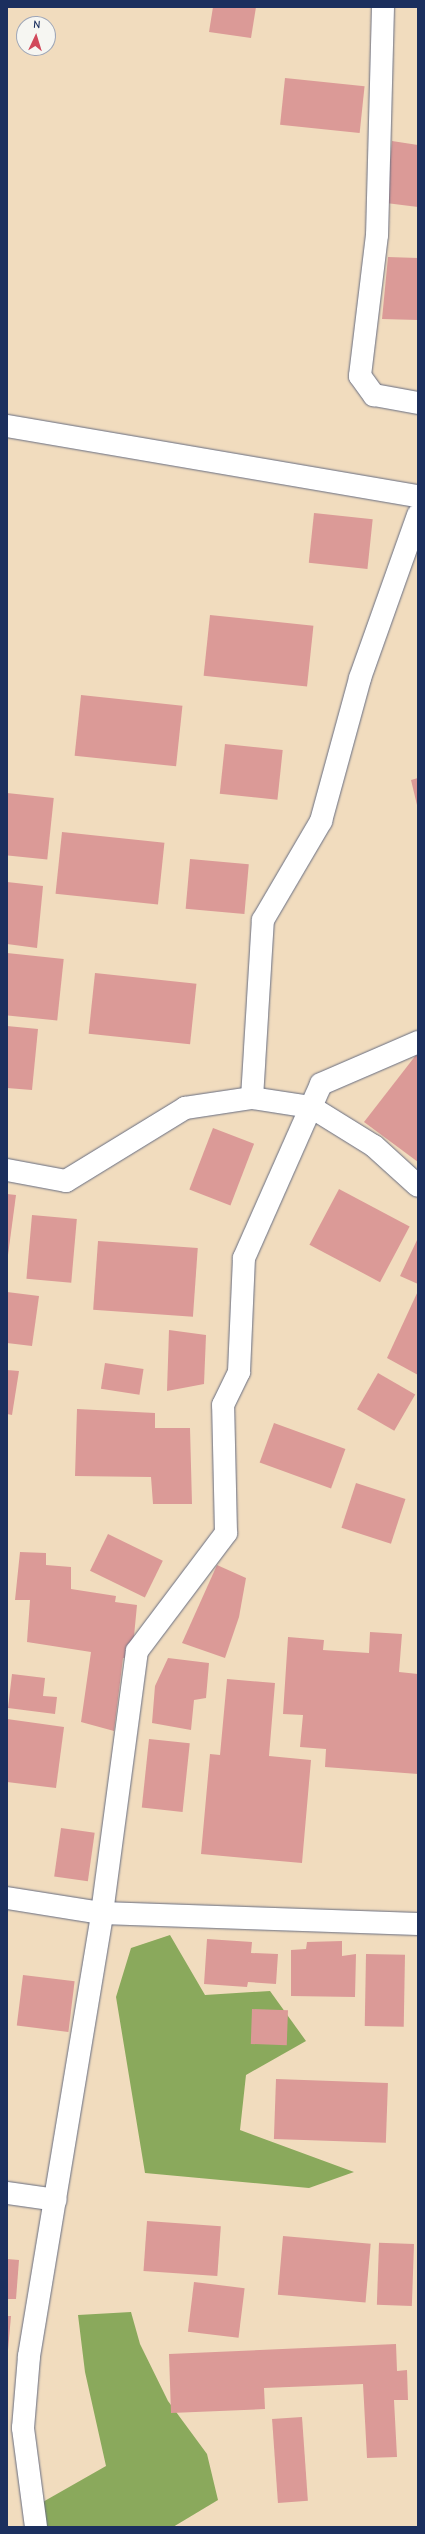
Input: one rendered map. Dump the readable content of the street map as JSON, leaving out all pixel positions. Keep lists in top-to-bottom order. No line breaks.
{"north":"top"}
